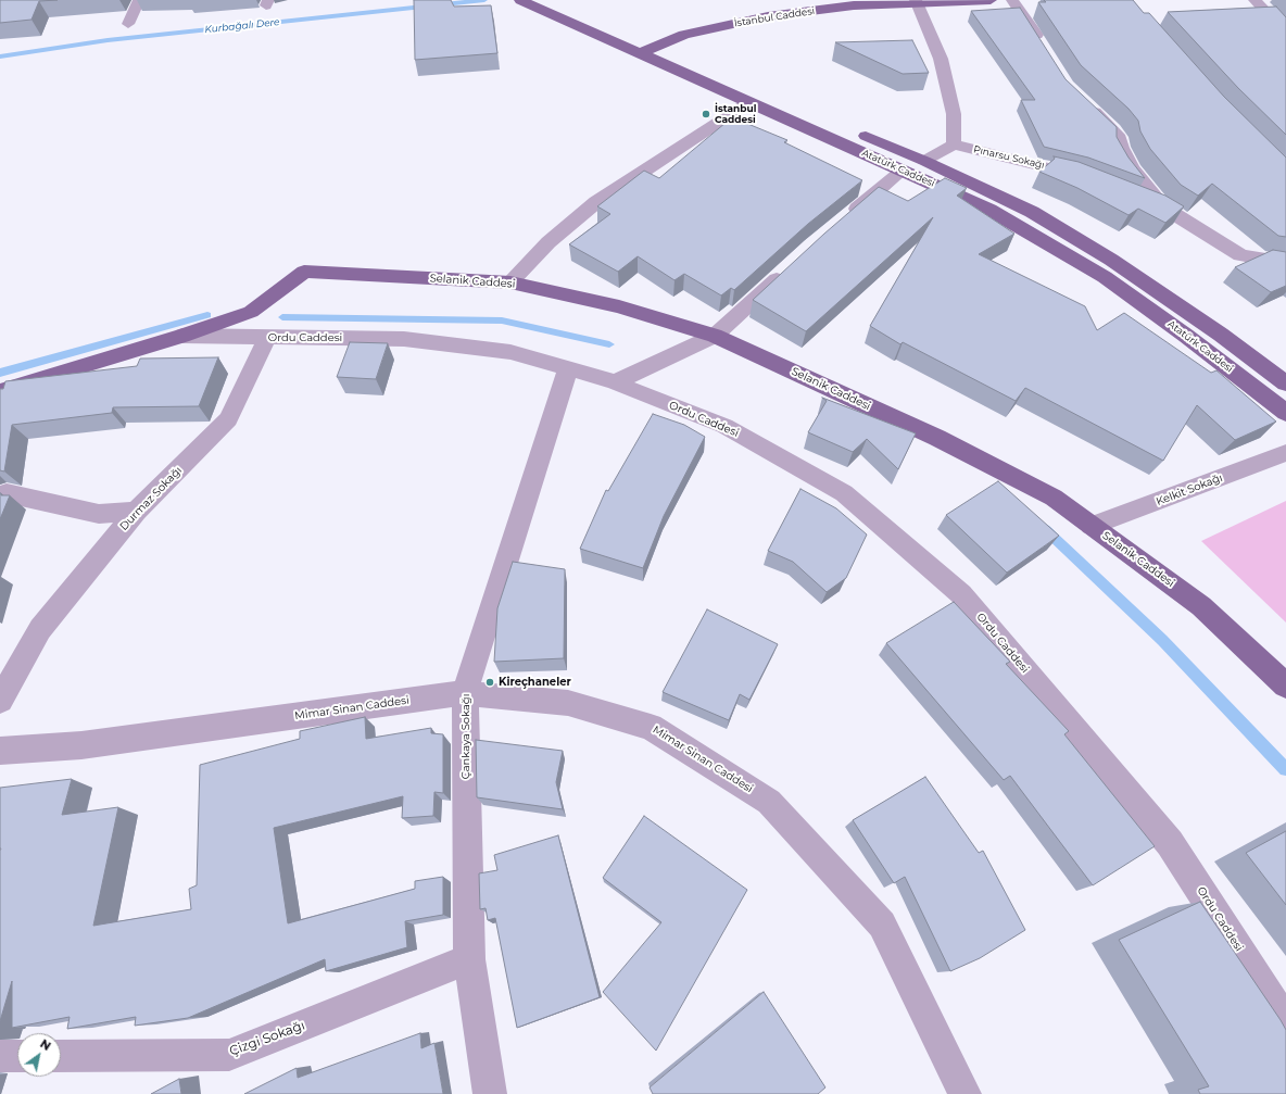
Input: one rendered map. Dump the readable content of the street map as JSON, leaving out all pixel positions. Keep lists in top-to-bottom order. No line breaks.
{"streets":{"main road":["İstanbul Caddesi","Atatürk Caddesi","Selanik Caddesi","Ordu Caddesi"],"street":["Pınarsu Sokağı","Kelkit Sokağı","Durmaz Sokağı","Mimar Sinan Caddesi","Çankaya Sokağı","Çizgi Sokağı"]},"crossings":[["İstanbul Caddesi","Atatürk Caddesi"],["Pınarsu Sokağı","Atatürk Caddesi"],["Selanik Caddesi","Ordu Caddesi"],["Selanik Caddesi","Kelkit Sokağı"],["Ordu Caddesi","Durmaz Sokağı"],["Ordu Caddesi","Çankaya Sokağı"],["Mimar Sinan Caddesi","Çankaya Sokağı"],["Çankaya Sokağı","Çizgi Sokağı"]],"water":["Kurbağalı Dere"],"places":["İstanbul Caddesi̇","Kireçhaneler"],"north":"top right"}
